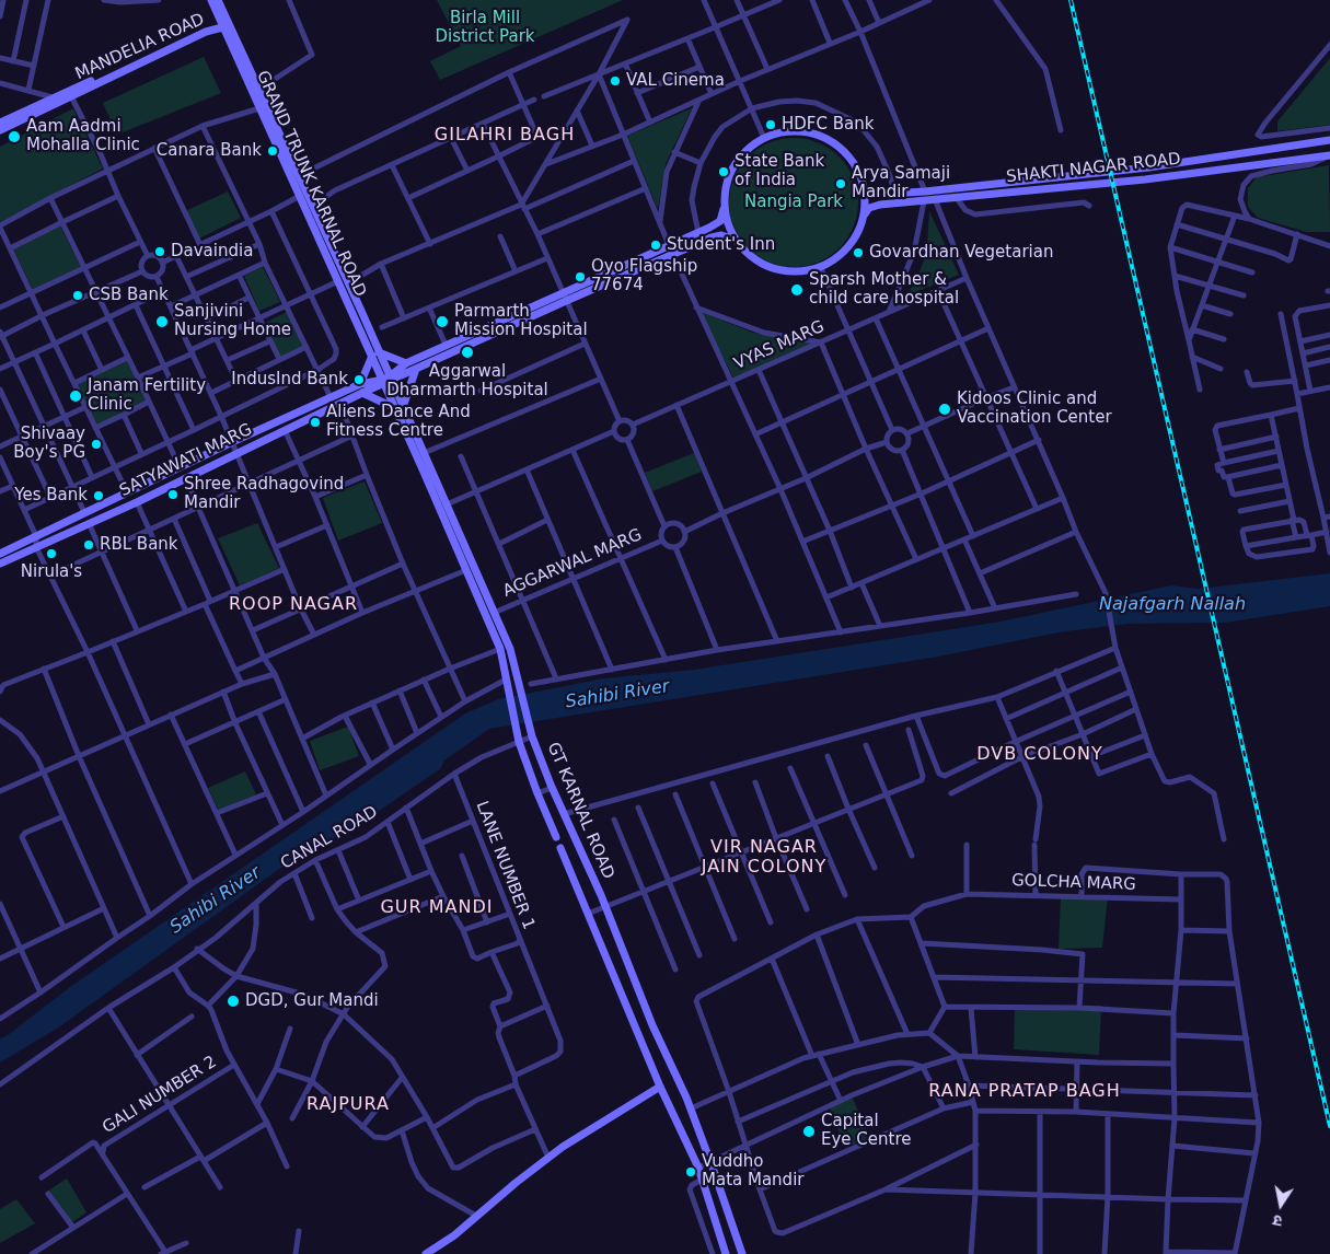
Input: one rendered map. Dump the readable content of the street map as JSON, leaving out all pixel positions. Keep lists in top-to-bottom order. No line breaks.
{"streets":{"street":["MANDELIA ROAD","SHAKTI NAGAR ROAD","GRAND TRUNK KARNAL ROAD","VYAS MARG","SATYAWATI MARG","AGGARWAL MARG","GT KARNAL ROAD","CANAL ROAD","LANE NUMBER 1","GOLCHA MARG","GALI NUMBER 2"]},"crossings":[["MANDELIA ROAD","GRAND TRUNK KARNAL ROAD"],["GRAND TRUNK KARNAL ROAD","SATYAWATI MARG"],["GRAND TRUNK KARNAL ROAD","GT KARNAL ROAD"],["SATYAWATI MARG","GT KARNAL ROAD"],["AGGARWAL MARG","GT KARNAL ROAD"],["GT KARNAL ROAD","CANAL ROAD"],["CANAL ROAD","LANE NUMBER 1"]],"districts":["GILAHRI BAGH","ROOP NAGAR","DVB COLONY","VIR NAGAR JAIN COLONY","GUR MANDI","RANA PRATAP BAGH","RAJPURA"],"water":["Najafgarh Nallah","Sahibi River"],"parks":["Birla Mill District Park","Nangia Park"],"places":["VAL Cinema","HDFC Bank","Aam Aadmi Mohalla Clinic","Canara Bank","State Bank of India","Arya Samaji Mandir","Student's Inn","Davaindia","Govardhan Vegetarian","Oyo Flagship 77674","Sparsh Mother & child care hospital","CSB Bank","Sanjivini Nursing Home","Parmarth Mission Hospital","Aggarwal Dharmarth Hospital","IndusInd Bank","Janam Fertility Clinic","Kidoos Clinic and Vaccination Center","Aliens Dance And Fitness Centre","Shivaay Boy's PG","Shree Radhagovind Mandir","Yes Bank","RBL Bank","Nirula's","DGD, Gur Mandi","Capital Eye Centre","Vuddho Mata Mandir"],"north":"bottom"}
